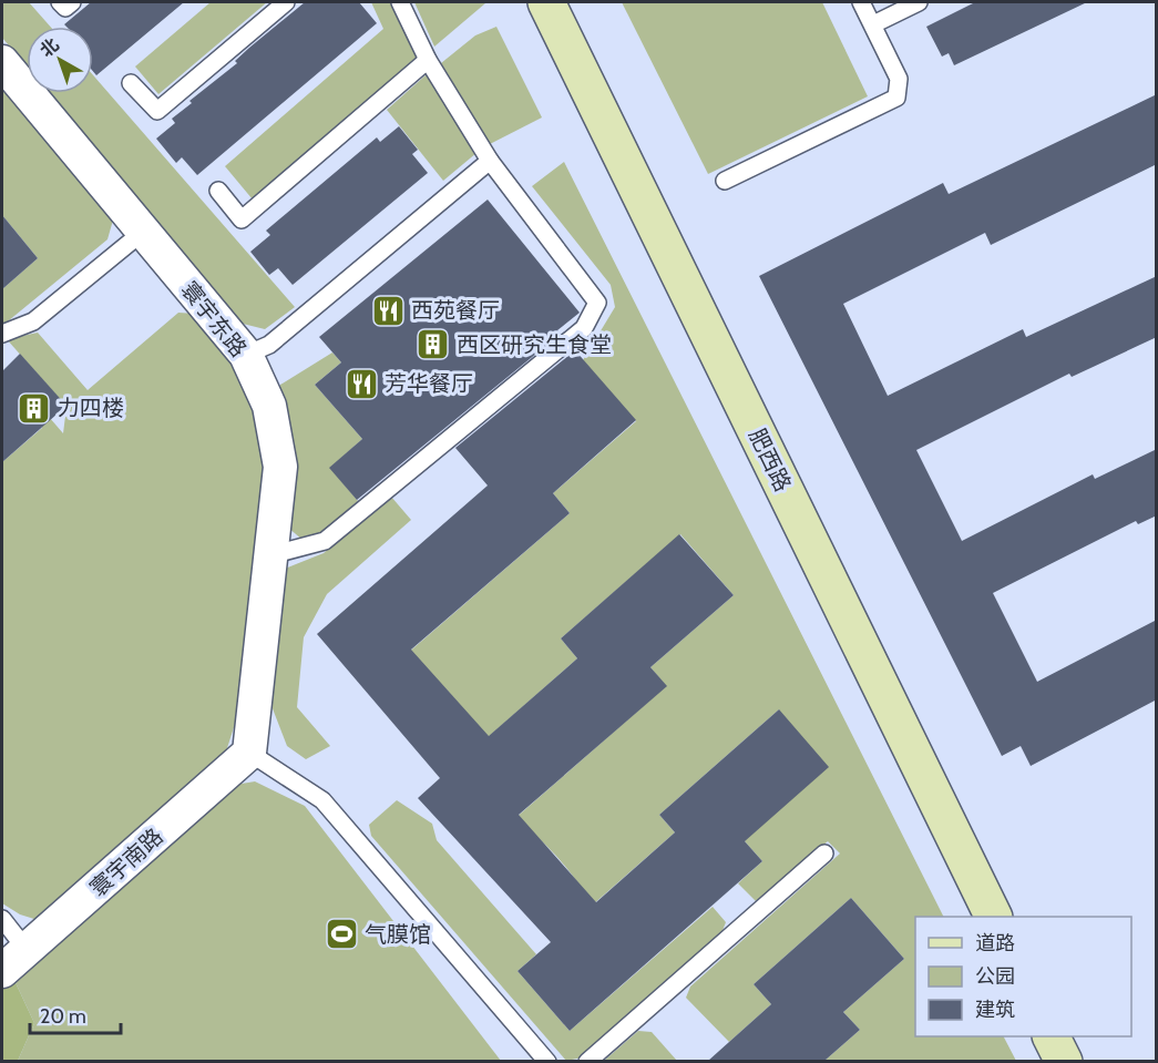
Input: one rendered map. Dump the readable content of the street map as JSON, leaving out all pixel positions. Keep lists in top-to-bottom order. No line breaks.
{"streets":{"main road":["肥西路"],"street":["寰宇东路","寰宇南路"]},"crossings":[["寰宇东路","寰宇南路"]],"places":{"restaurant":["西苑餐厅","芳华餐厅"],"building":["西区研究生食堂","力四楼"],"sports":["气膜馆"]},"legend":["道路","公园","建筑"],"scale_bar":"20 m","north":"top left"}
